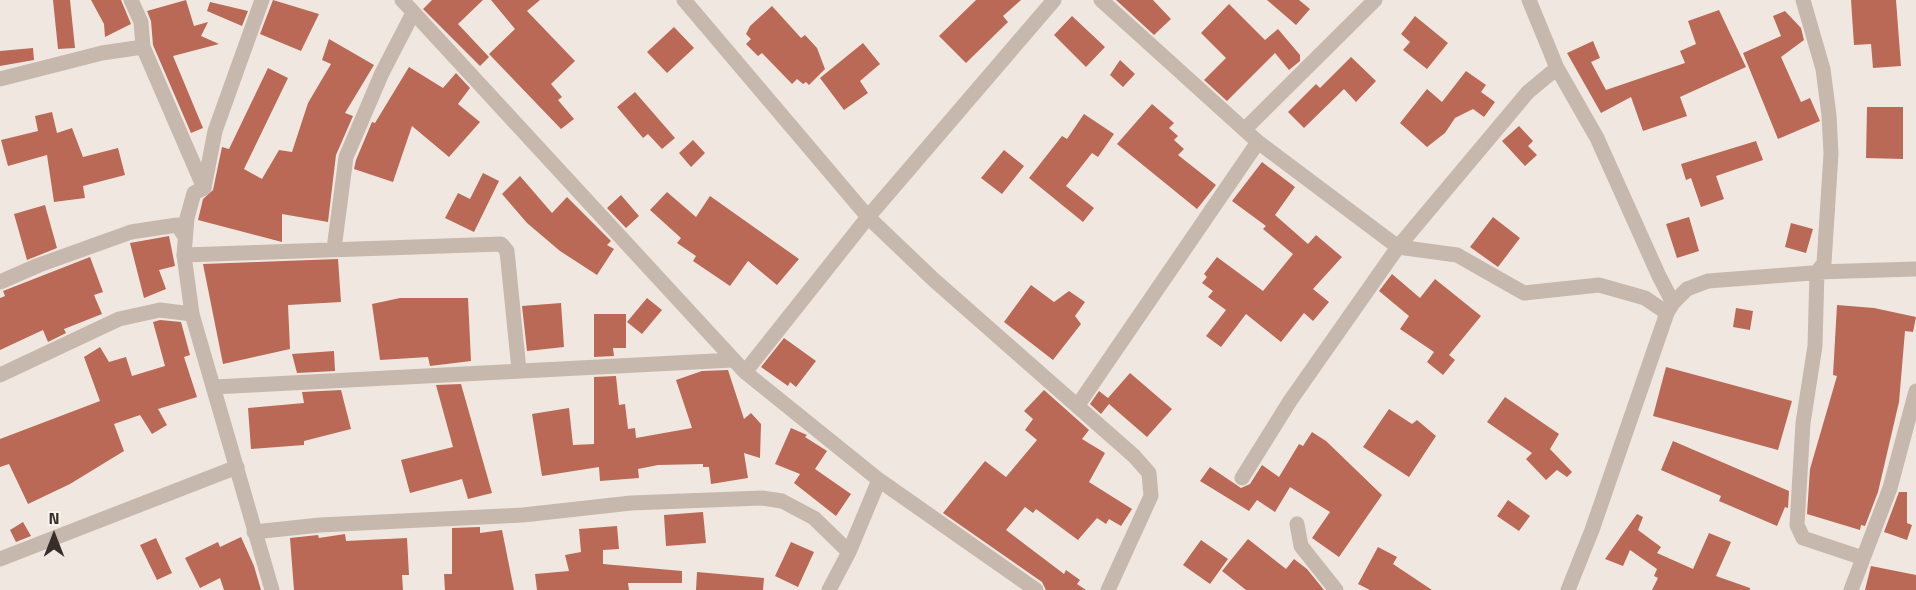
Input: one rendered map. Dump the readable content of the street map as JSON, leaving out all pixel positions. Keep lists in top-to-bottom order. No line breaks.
{"north":"top"}
